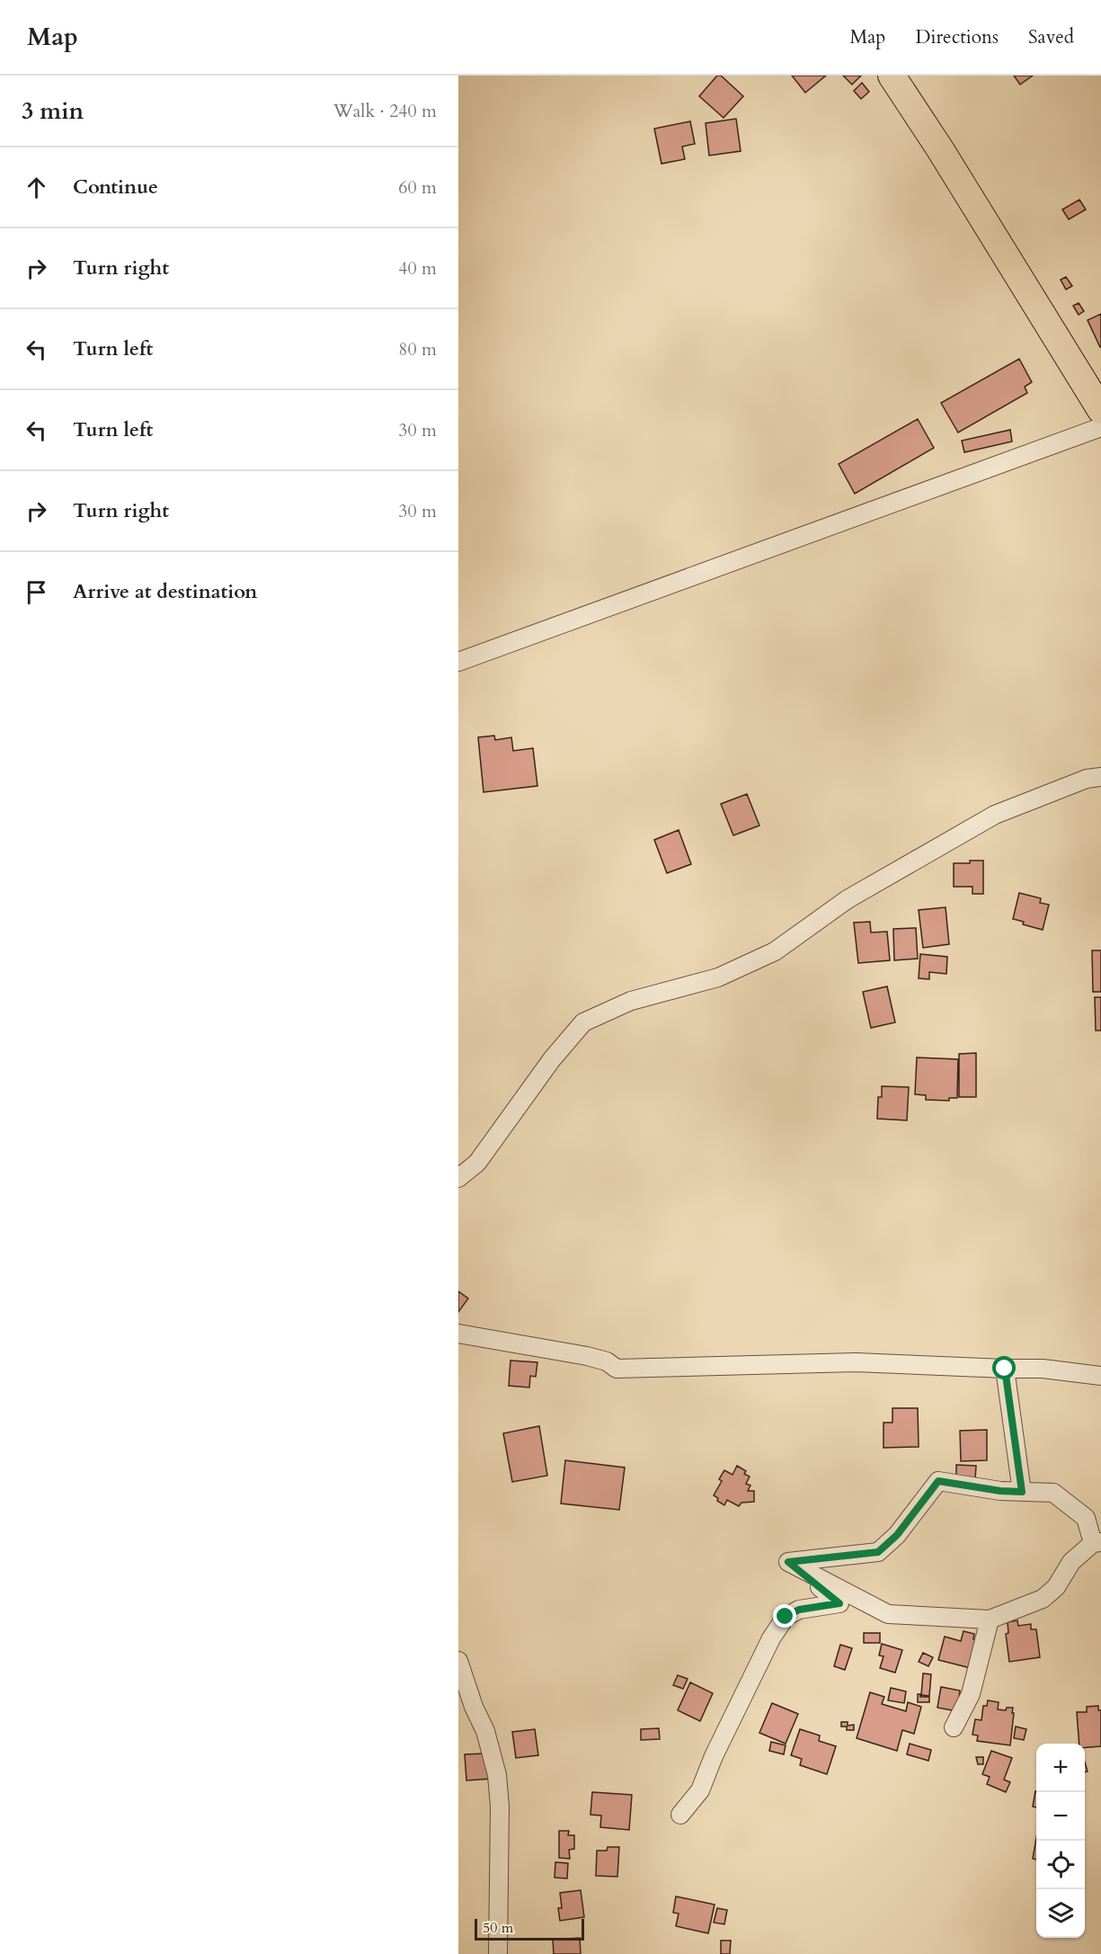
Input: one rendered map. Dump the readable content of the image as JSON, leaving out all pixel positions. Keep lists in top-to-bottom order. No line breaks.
{"scale_bar":"50 m","page":{"header":"Map","nav":["Map","Directions","Saved"],"heading":["3 min","Walk · 240 m"],"list":[["Continue","60 m"],["Turn right","40 m"],["Turn left","80 m"],["Turn left","30 m"],["Turn right","30 m"],"Arrive at destination"],"map_buttons":["+","−"],"scale":"50 m"}}
